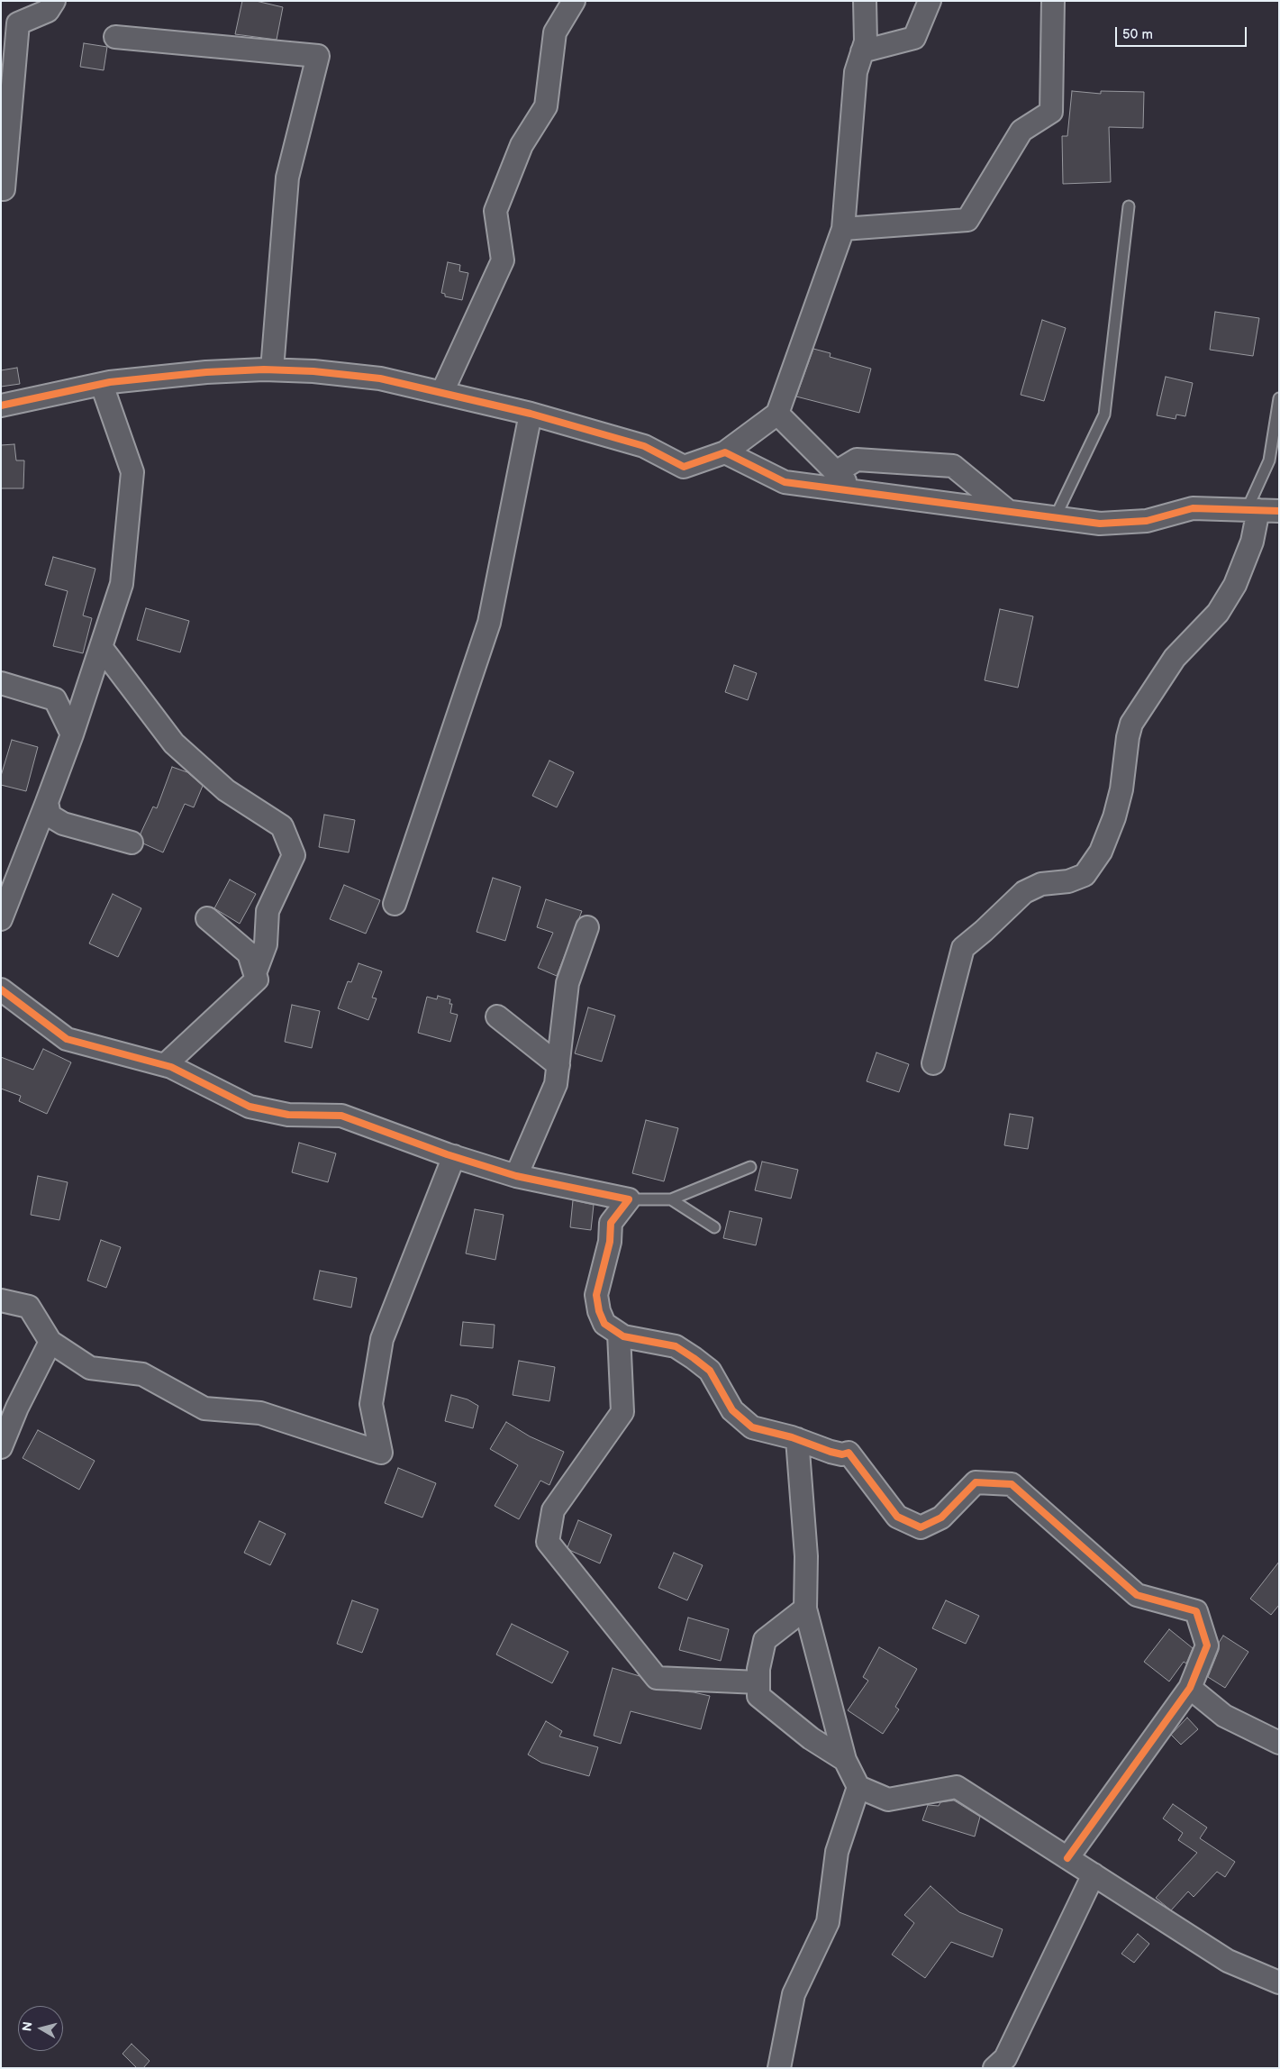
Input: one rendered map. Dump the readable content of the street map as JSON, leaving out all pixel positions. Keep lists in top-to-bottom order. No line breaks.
{"scale_bar":"50 m","north":"left"}
